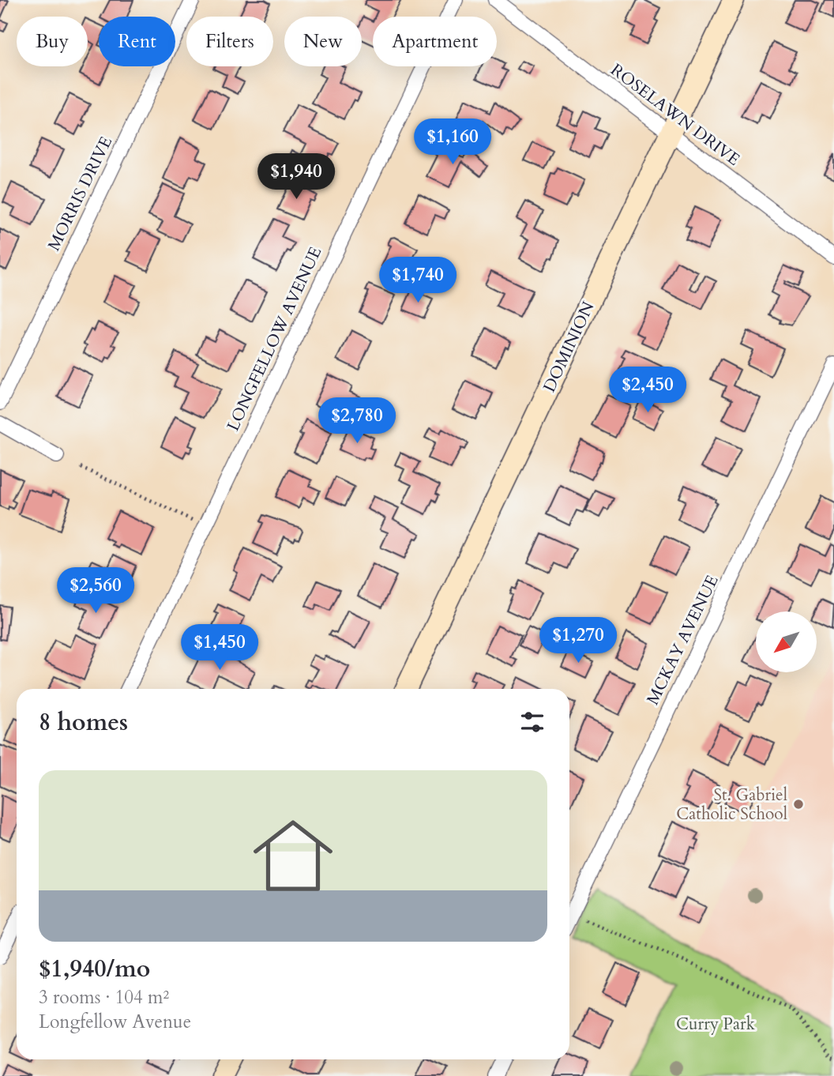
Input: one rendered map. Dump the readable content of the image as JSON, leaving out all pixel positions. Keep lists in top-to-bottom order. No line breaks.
{"streets":{"street":["ROSELAWN DRIVE","MORRIS DRIVE","LONGFELLOW AVENUE","DOMINION","MCKAY AVENUE"]},"crossings":[["ROSELAWN DRIVE","DOMINION"]],"parks":["Curry Park"],"places":["St. Gabriel Catholic School"],"north":"bottom left","page":{"chip":["Buy","Rent","Filters","New","Apartment"],"price":["$1,160","$1,940","$1,740","$2,450","$2,780","$2,560","$1,270","$1,450"],"heading":"8 homes","list":[{"name":"$1,940/mo","note":"3 rooms · 104 m² · Longfellow Avenue"}]}}
